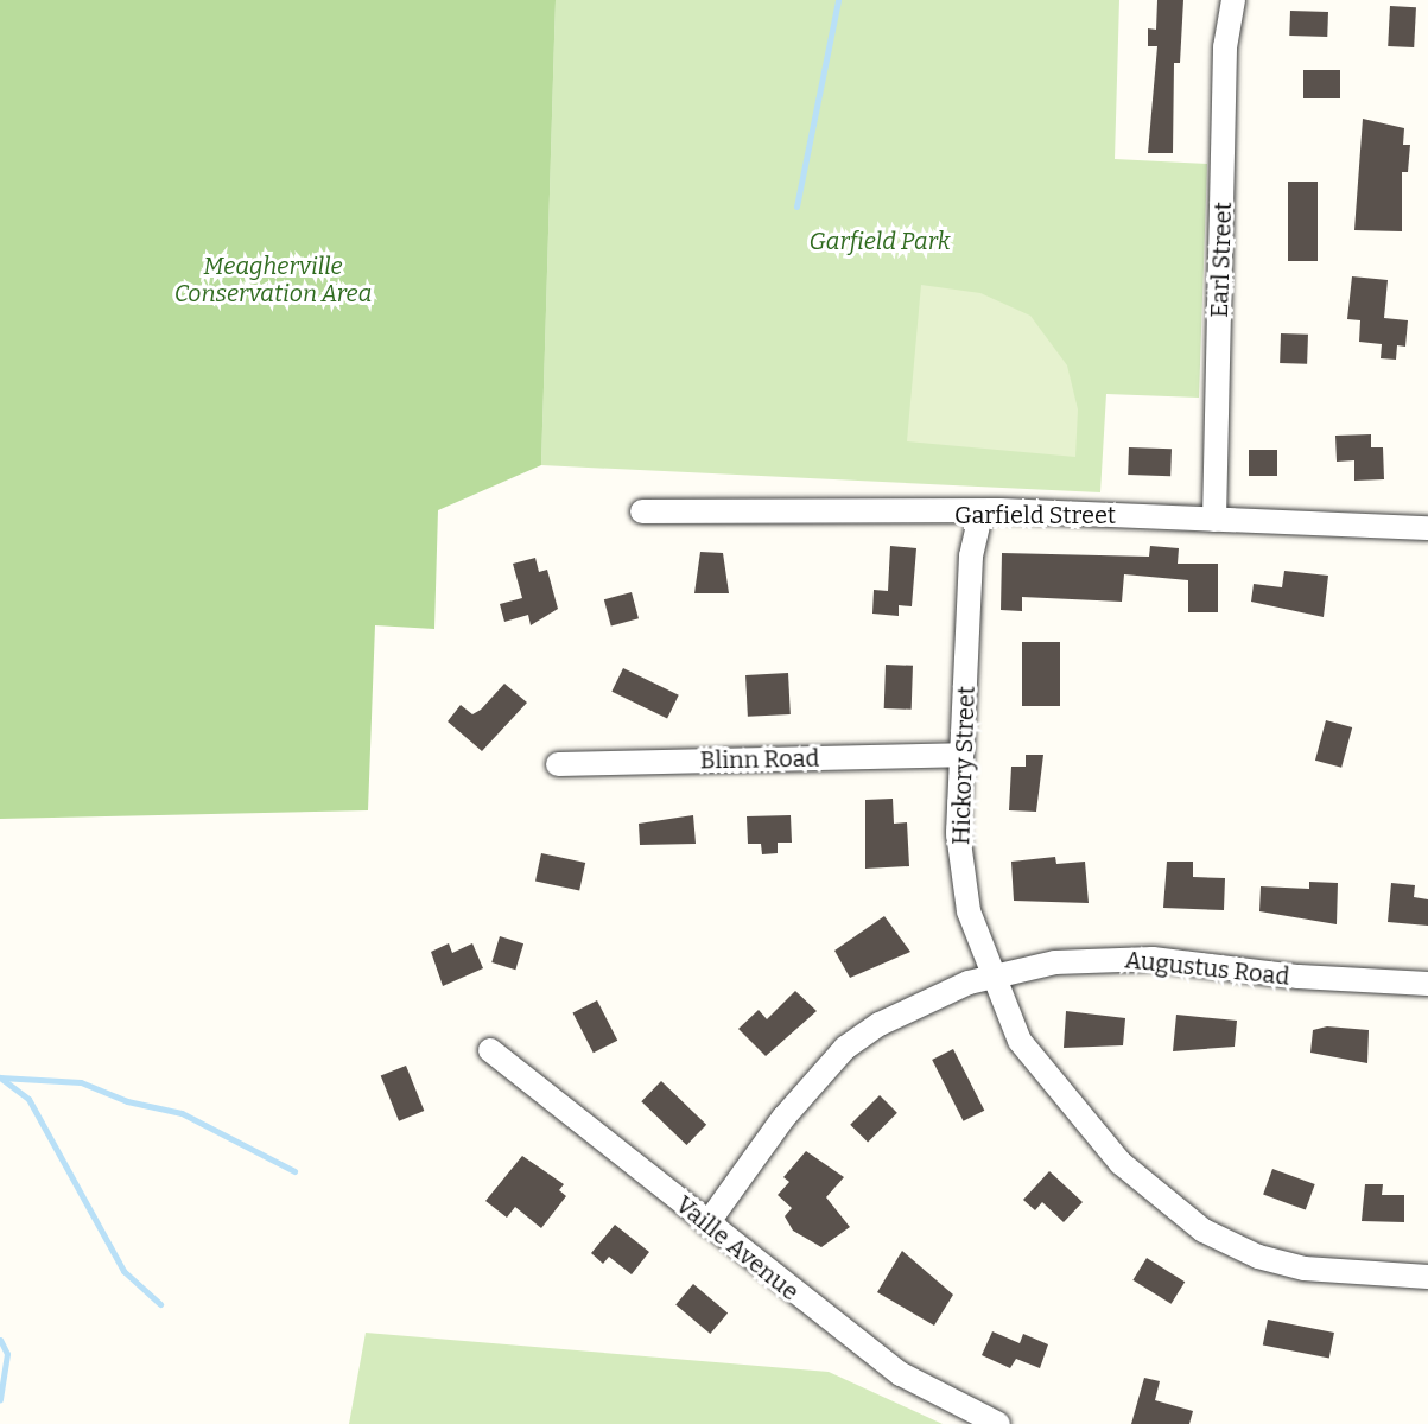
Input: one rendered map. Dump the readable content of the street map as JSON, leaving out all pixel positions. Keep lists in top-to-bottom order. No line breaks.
{"streets":{"street":["Earl Street","Garfield Street","Blinn Road","Hickory Street","Augustus Road","Vaille Avenue"]},"crossings":[["Earl Street","Garfield Street"],["Garfield Street","Hickory Street"],["Blinn Road","Hickory Street"],["Hickory Street","Augustus Road"],["Augustus Road","Vaille Avenue"]],"parks":["Garfield Park","Meagherville Conservation Area"]}
